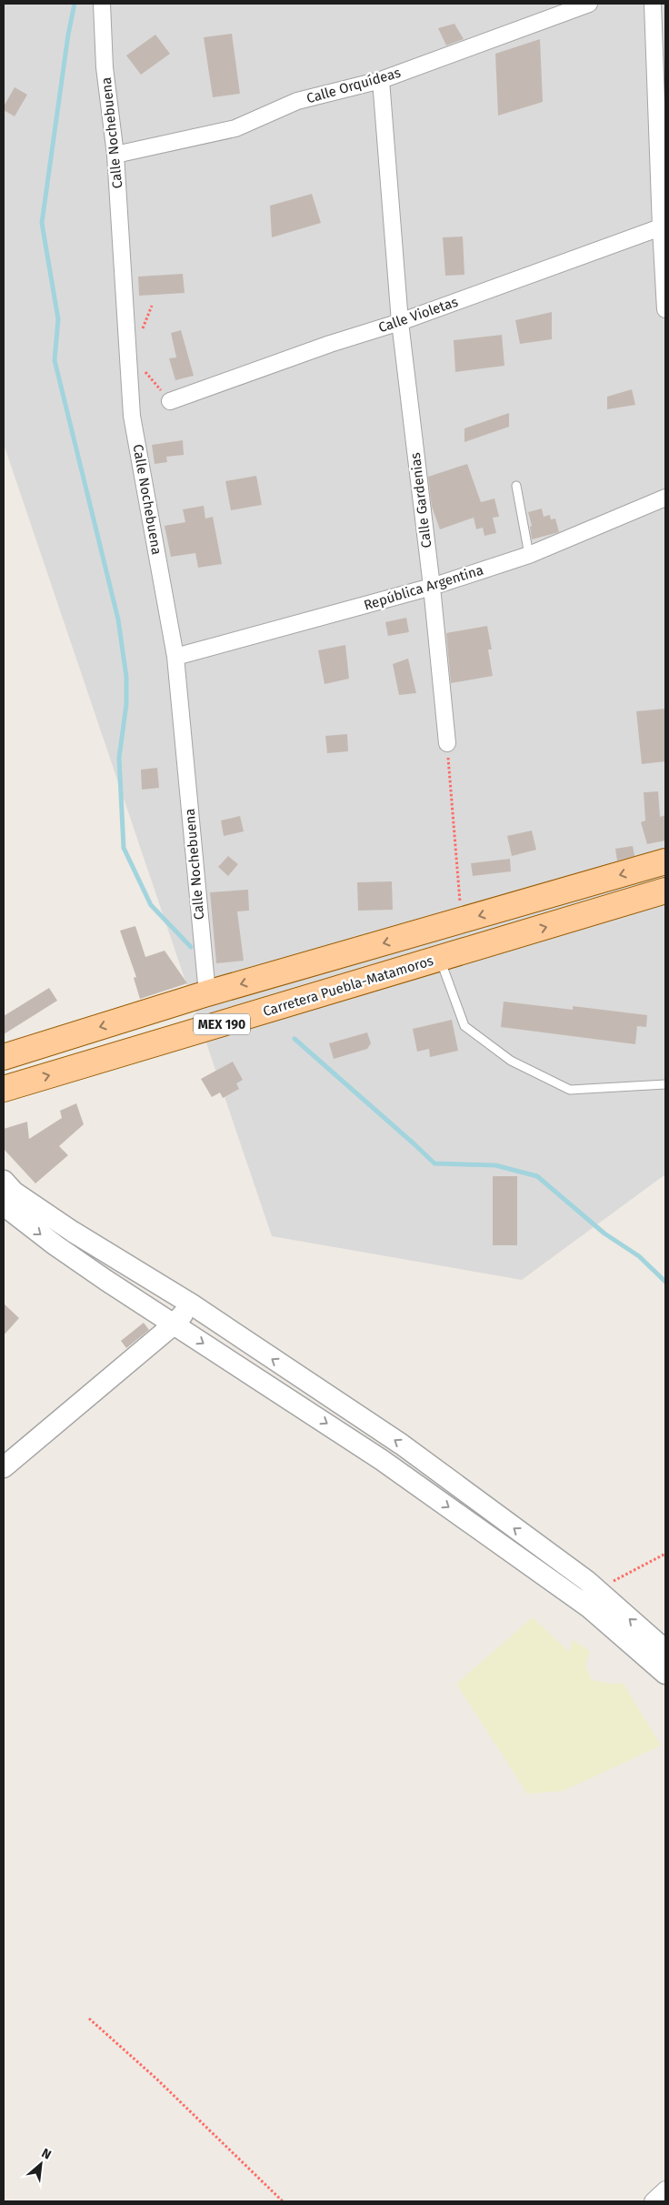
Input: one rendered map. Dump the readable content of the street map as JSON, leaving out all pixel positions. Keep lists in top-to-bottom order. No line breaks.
{"streets":{"main road":["Carretera Puebla-Matamoros","MEX 190"],"street":["Calle Orquídeas","Calle Nochebuena","Calle Violetas","Calle Gardenias","República Argentina"]},"crossings":[["Calle Orquídeas","Calle Nochebuena"],["Calle Orquídeas","Calle Gardenias"],["Calle Nochebuena","República Argentina"],["Calle Nochebuena","MEX 190"],["Calle Violetas","Calle Gardenias"],["Calle Gardenias","República Argentina"]],"north":"top right"}
